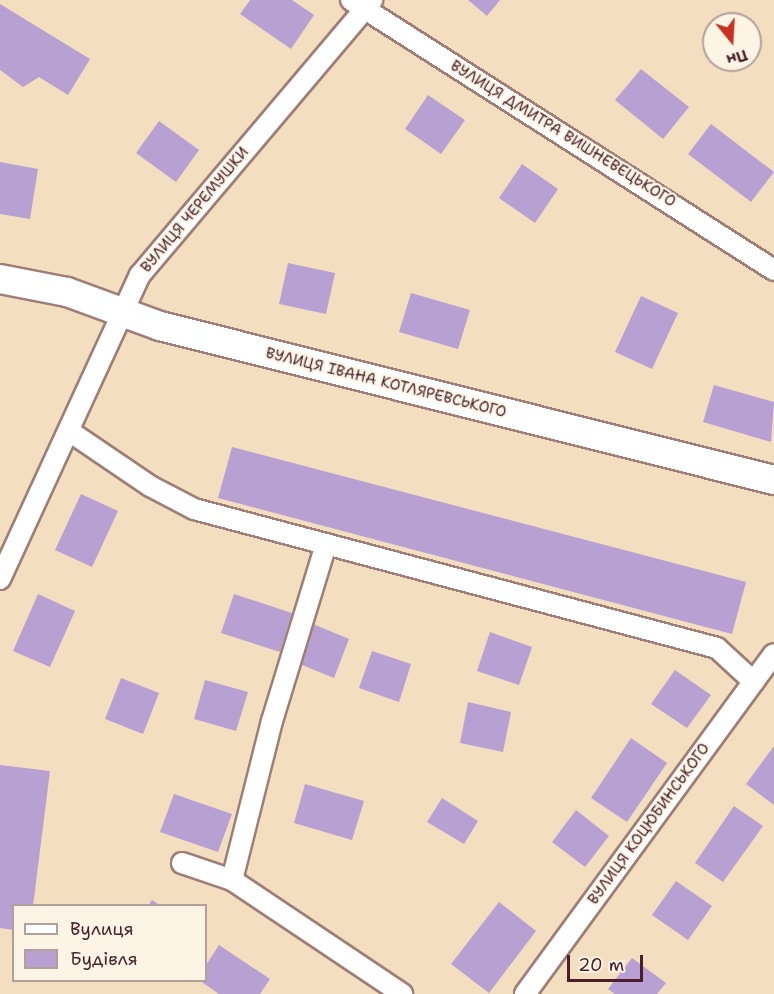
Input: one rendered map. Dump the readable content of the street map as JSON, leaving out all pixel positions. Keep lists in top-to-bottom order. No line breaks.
{"streets":{"street":["ВУЛИЦЯ ДМИТРА ВИШНЕВЕЦЬКОГО","ВУЛИЦЯ ЧЕРЕМУШКИ","ВУЛИЦЯ ІВАНА КОТЛЯРЕВСЬКОГО","ВУЛИЦЯ КОЦЮБИНСЬКОГО"]},"crossings":[["ВУЛИЦЯ ДМИТРА ВИШНЕВЕЦЬКОГО","ВУЛИЦЯ ЧЕРЕМУШКИ"],["ВУЛИЦЯ ЧЕРЕМУШКИ","ВУЛИЦЯ ІВАНА КОТЛЯРЕВСЬКОГО"]],"legend":["Вулиця","Будівля"],"scale_bar":"20 m","north":"bottom"}
